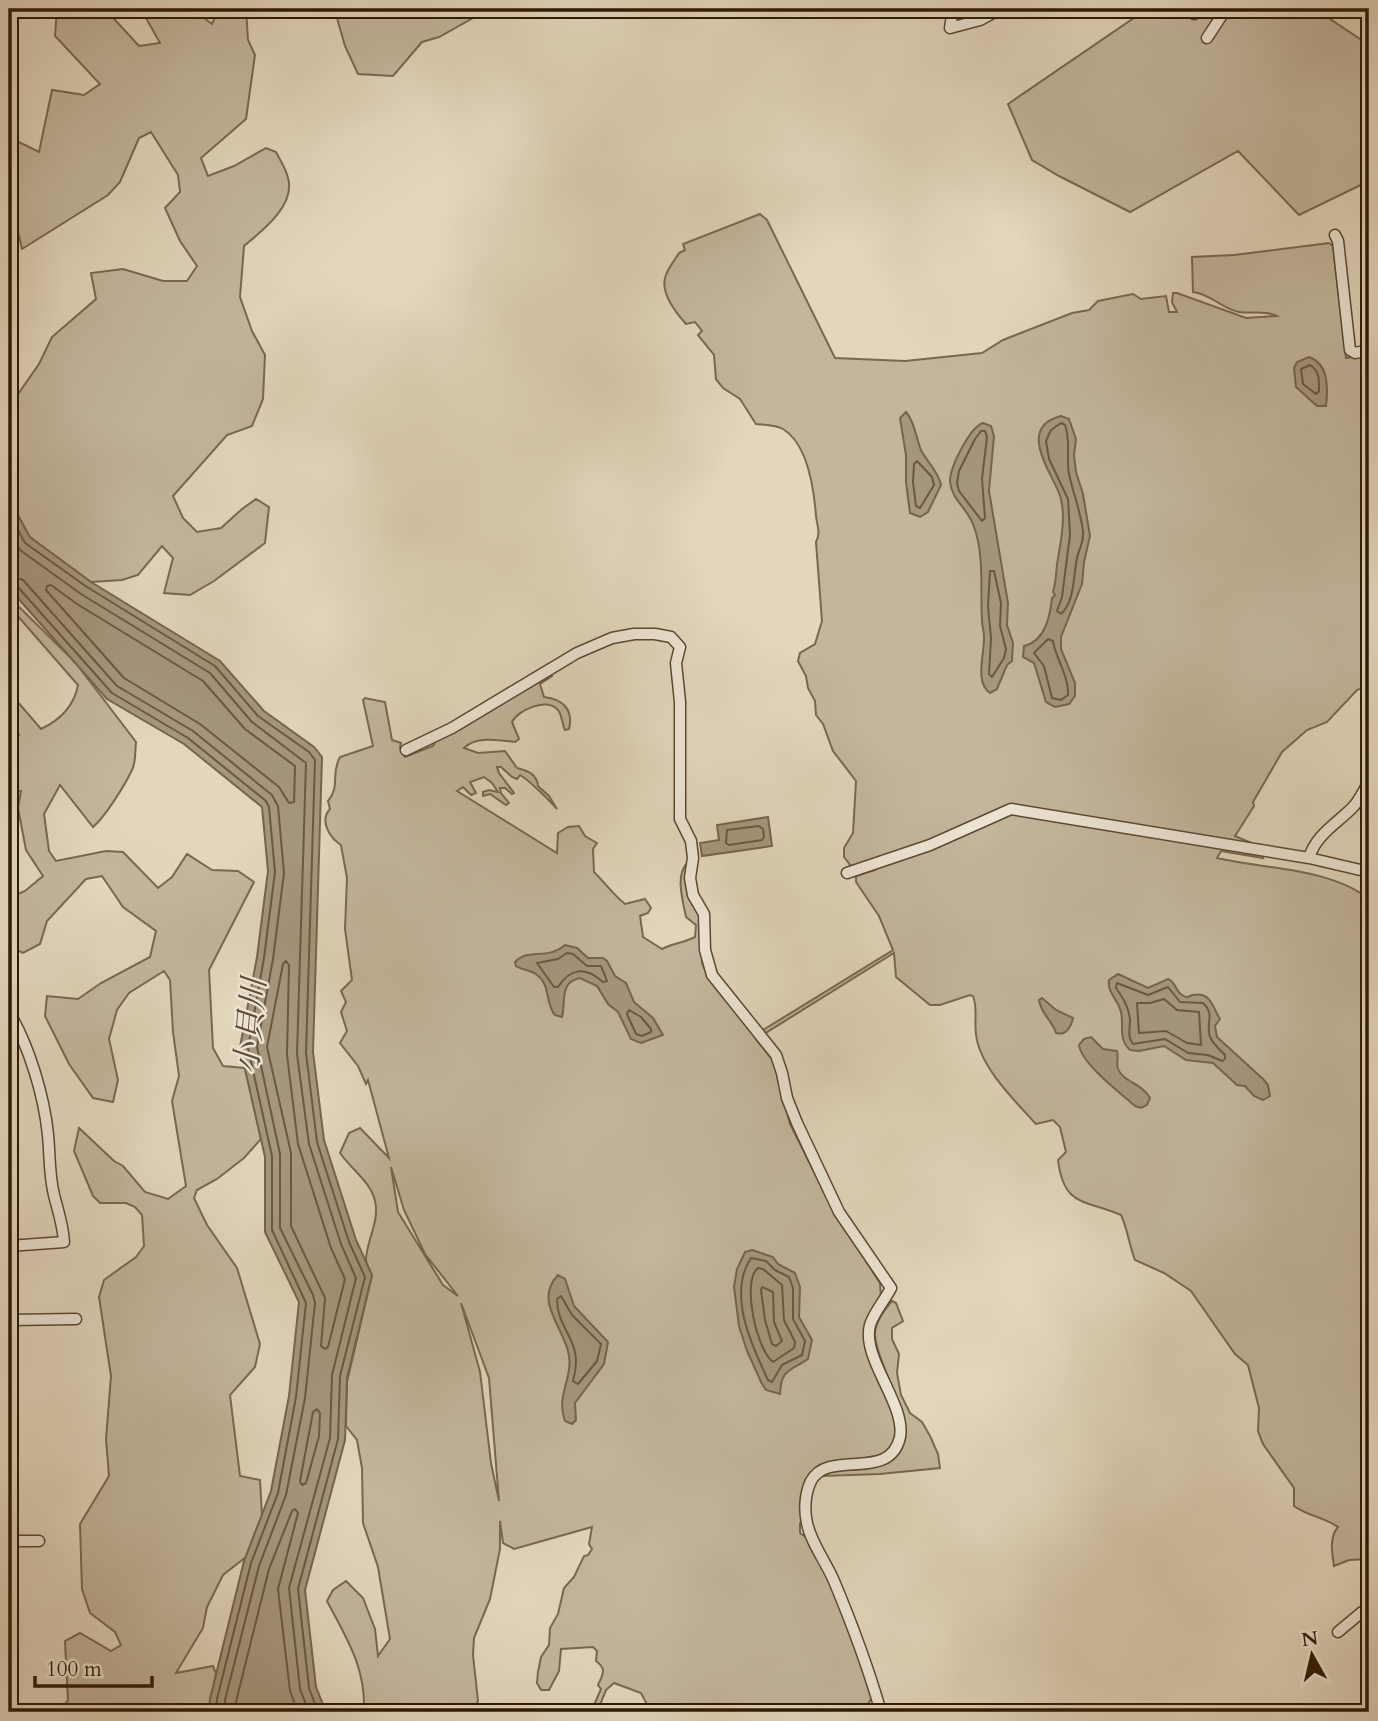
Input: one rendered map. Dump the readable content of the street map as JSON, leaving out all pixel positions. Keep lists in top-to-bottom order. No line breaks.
{"water":["小貝川"],"scale_bar":"100 m","north":"top"}
